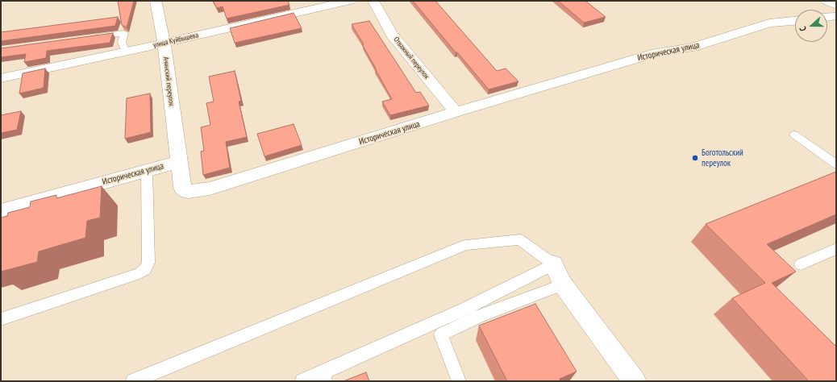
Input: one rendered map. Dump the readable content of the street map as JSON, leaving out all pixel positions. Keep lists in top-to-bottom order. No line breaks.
{"streets":{"street":["улица Куйбышева","Историческая улица","Отважный переулок","Ачинский переулок"]},"crossings":[["улица Куйбышева","Ачинский переулок"],["Историческая улица","Отважный переулок"],["Историческая улица","Ачинский переулок"]],"places":["Боготольский переулок"],"north":"left"}
